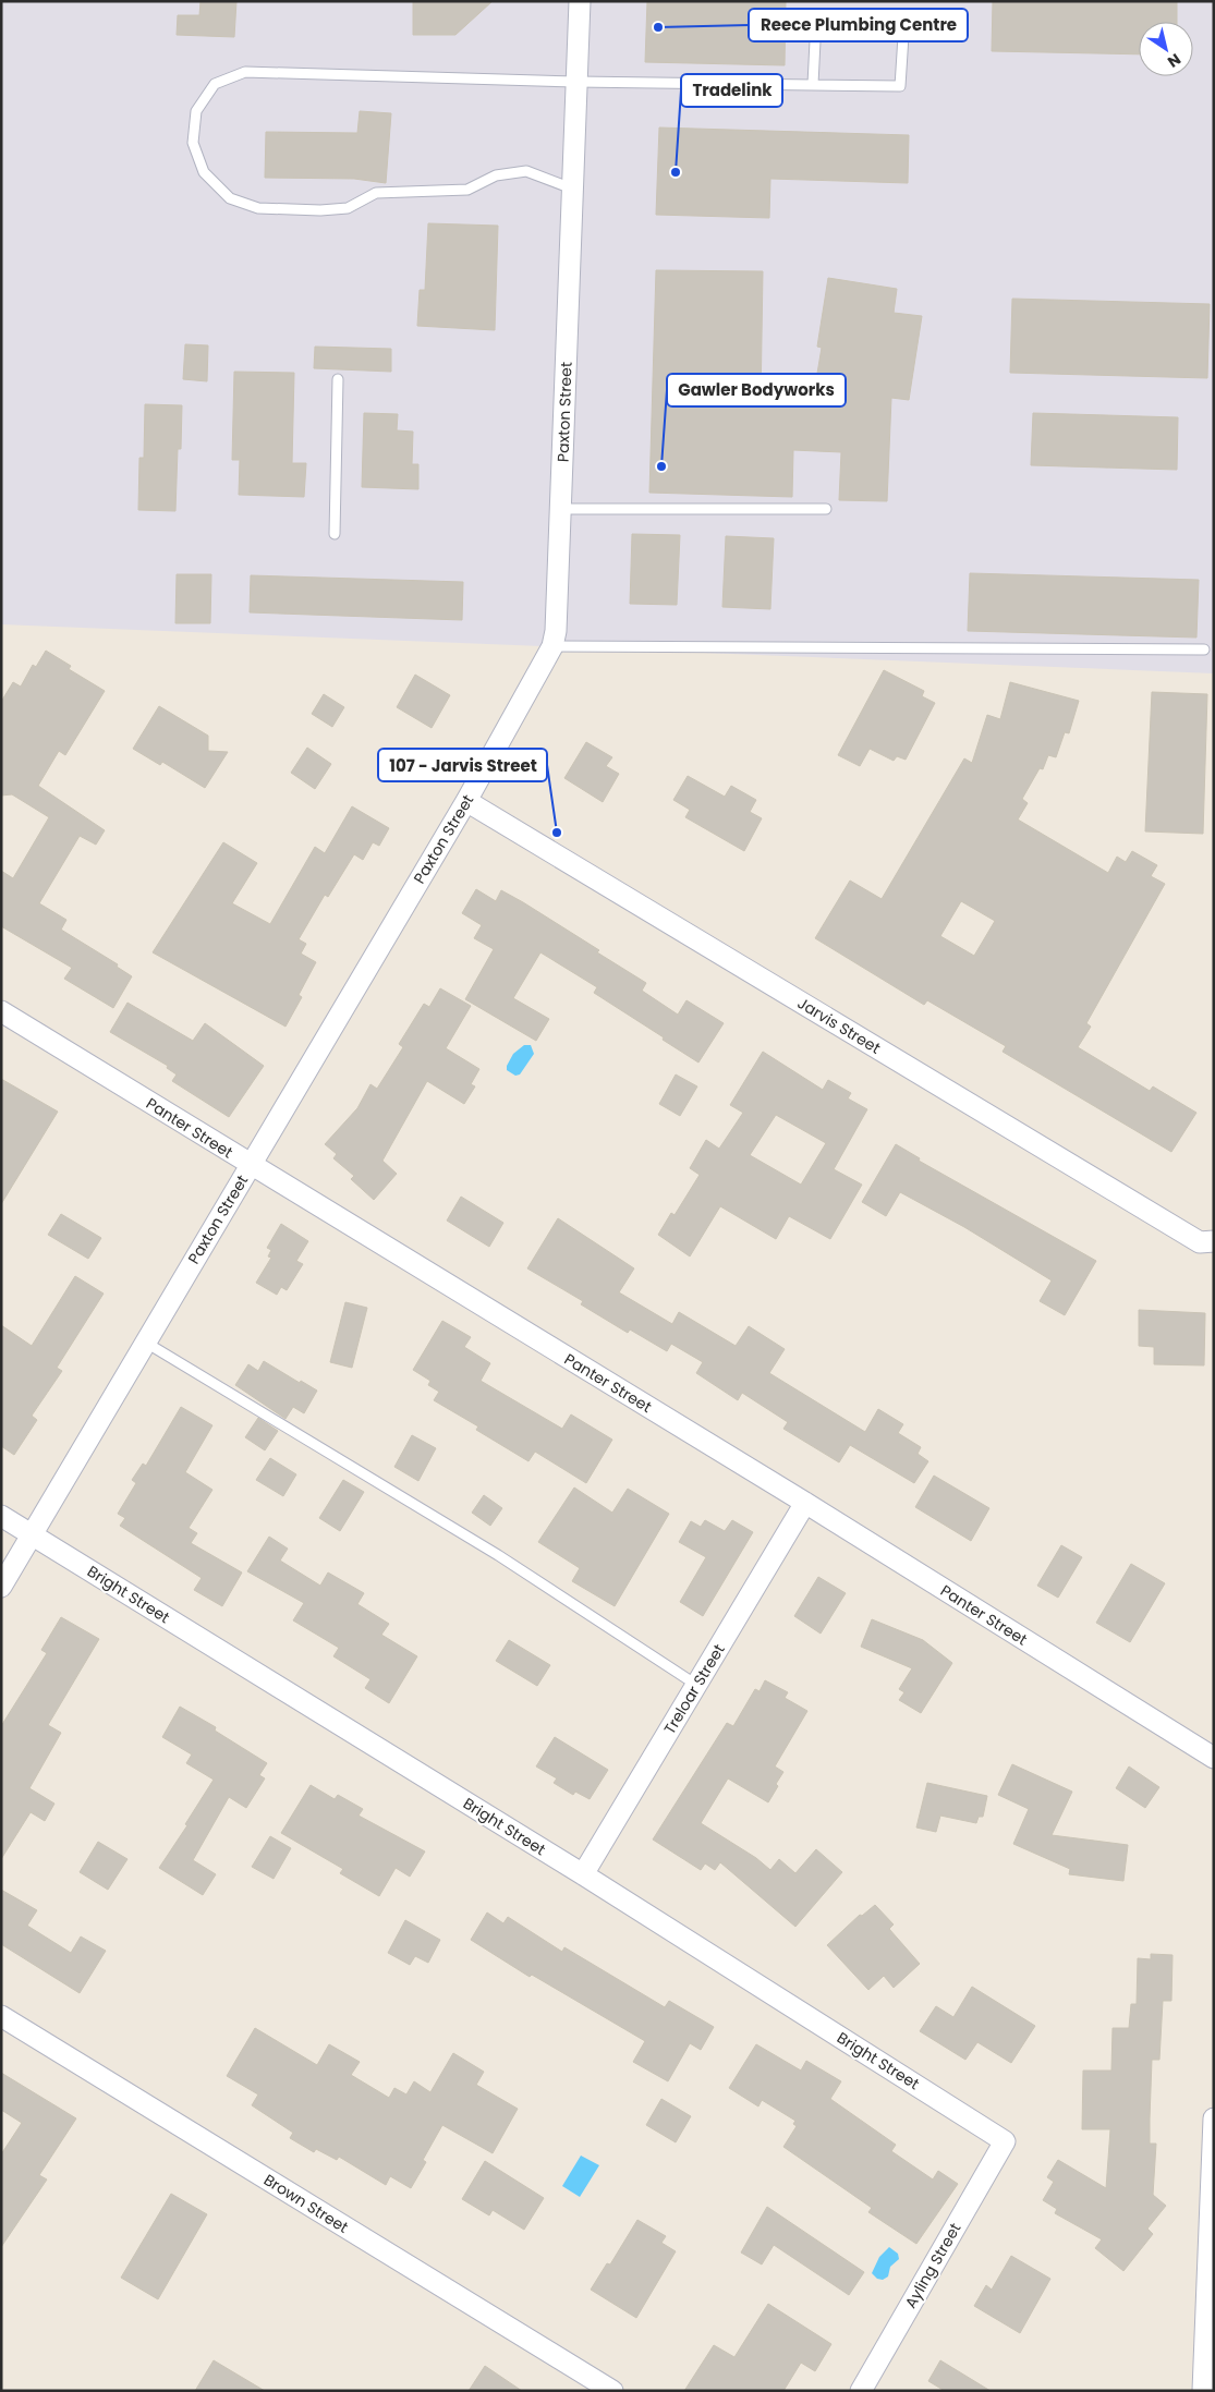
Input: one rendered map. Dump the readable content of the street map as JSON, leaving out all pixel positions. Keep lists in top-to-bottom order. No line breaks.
{"streets":{"street":["Paxton Street","Jarvis Street","Panter Street","Bright Street","Treloar Street","Brown Street","Ayling Street"]},"crossings":[["Paxton Street","Jarvis Street"],["Paxton Street","Panter Street"],["Paxton Street","Bright Street"],["Panter Street","Treloar Street"],["Bright Street","Treloar Street"],["Bright Street","Ayling Street"]],"places":["Reece Plumbing Centre","Tradelink","Gawler Bodyworks","107 - Jarvis Street"],"north":"bottom right"}
